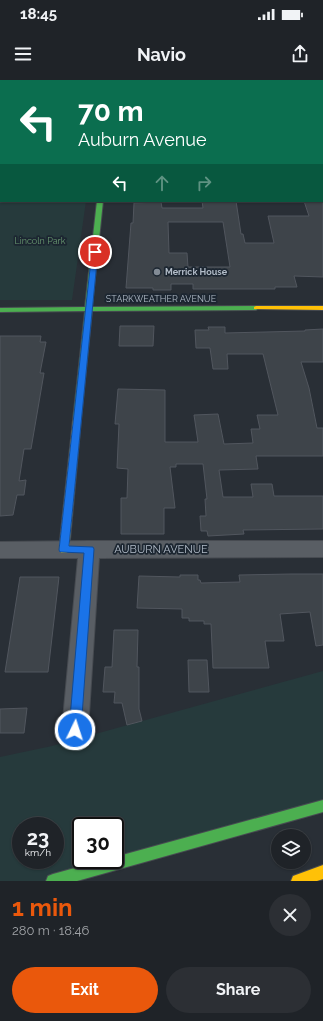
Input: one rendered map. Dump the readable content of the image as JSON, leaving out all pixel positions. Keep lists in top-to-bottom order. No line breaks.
{"streets":{"main road":["STARKWEATHER AVENUE"],"street":["AUBURN AVENUE"]},"parks":["Lincoln Park"],"places":["Merrick House"],"page":{"status":"18:45","header":"Navio","turn":["70 m","Auburn Avenue"],"speed":"23 km/h","limit":"30","heading":["1 min","280 m · 18:46"],"buttons":["Exit","Share"]}}
